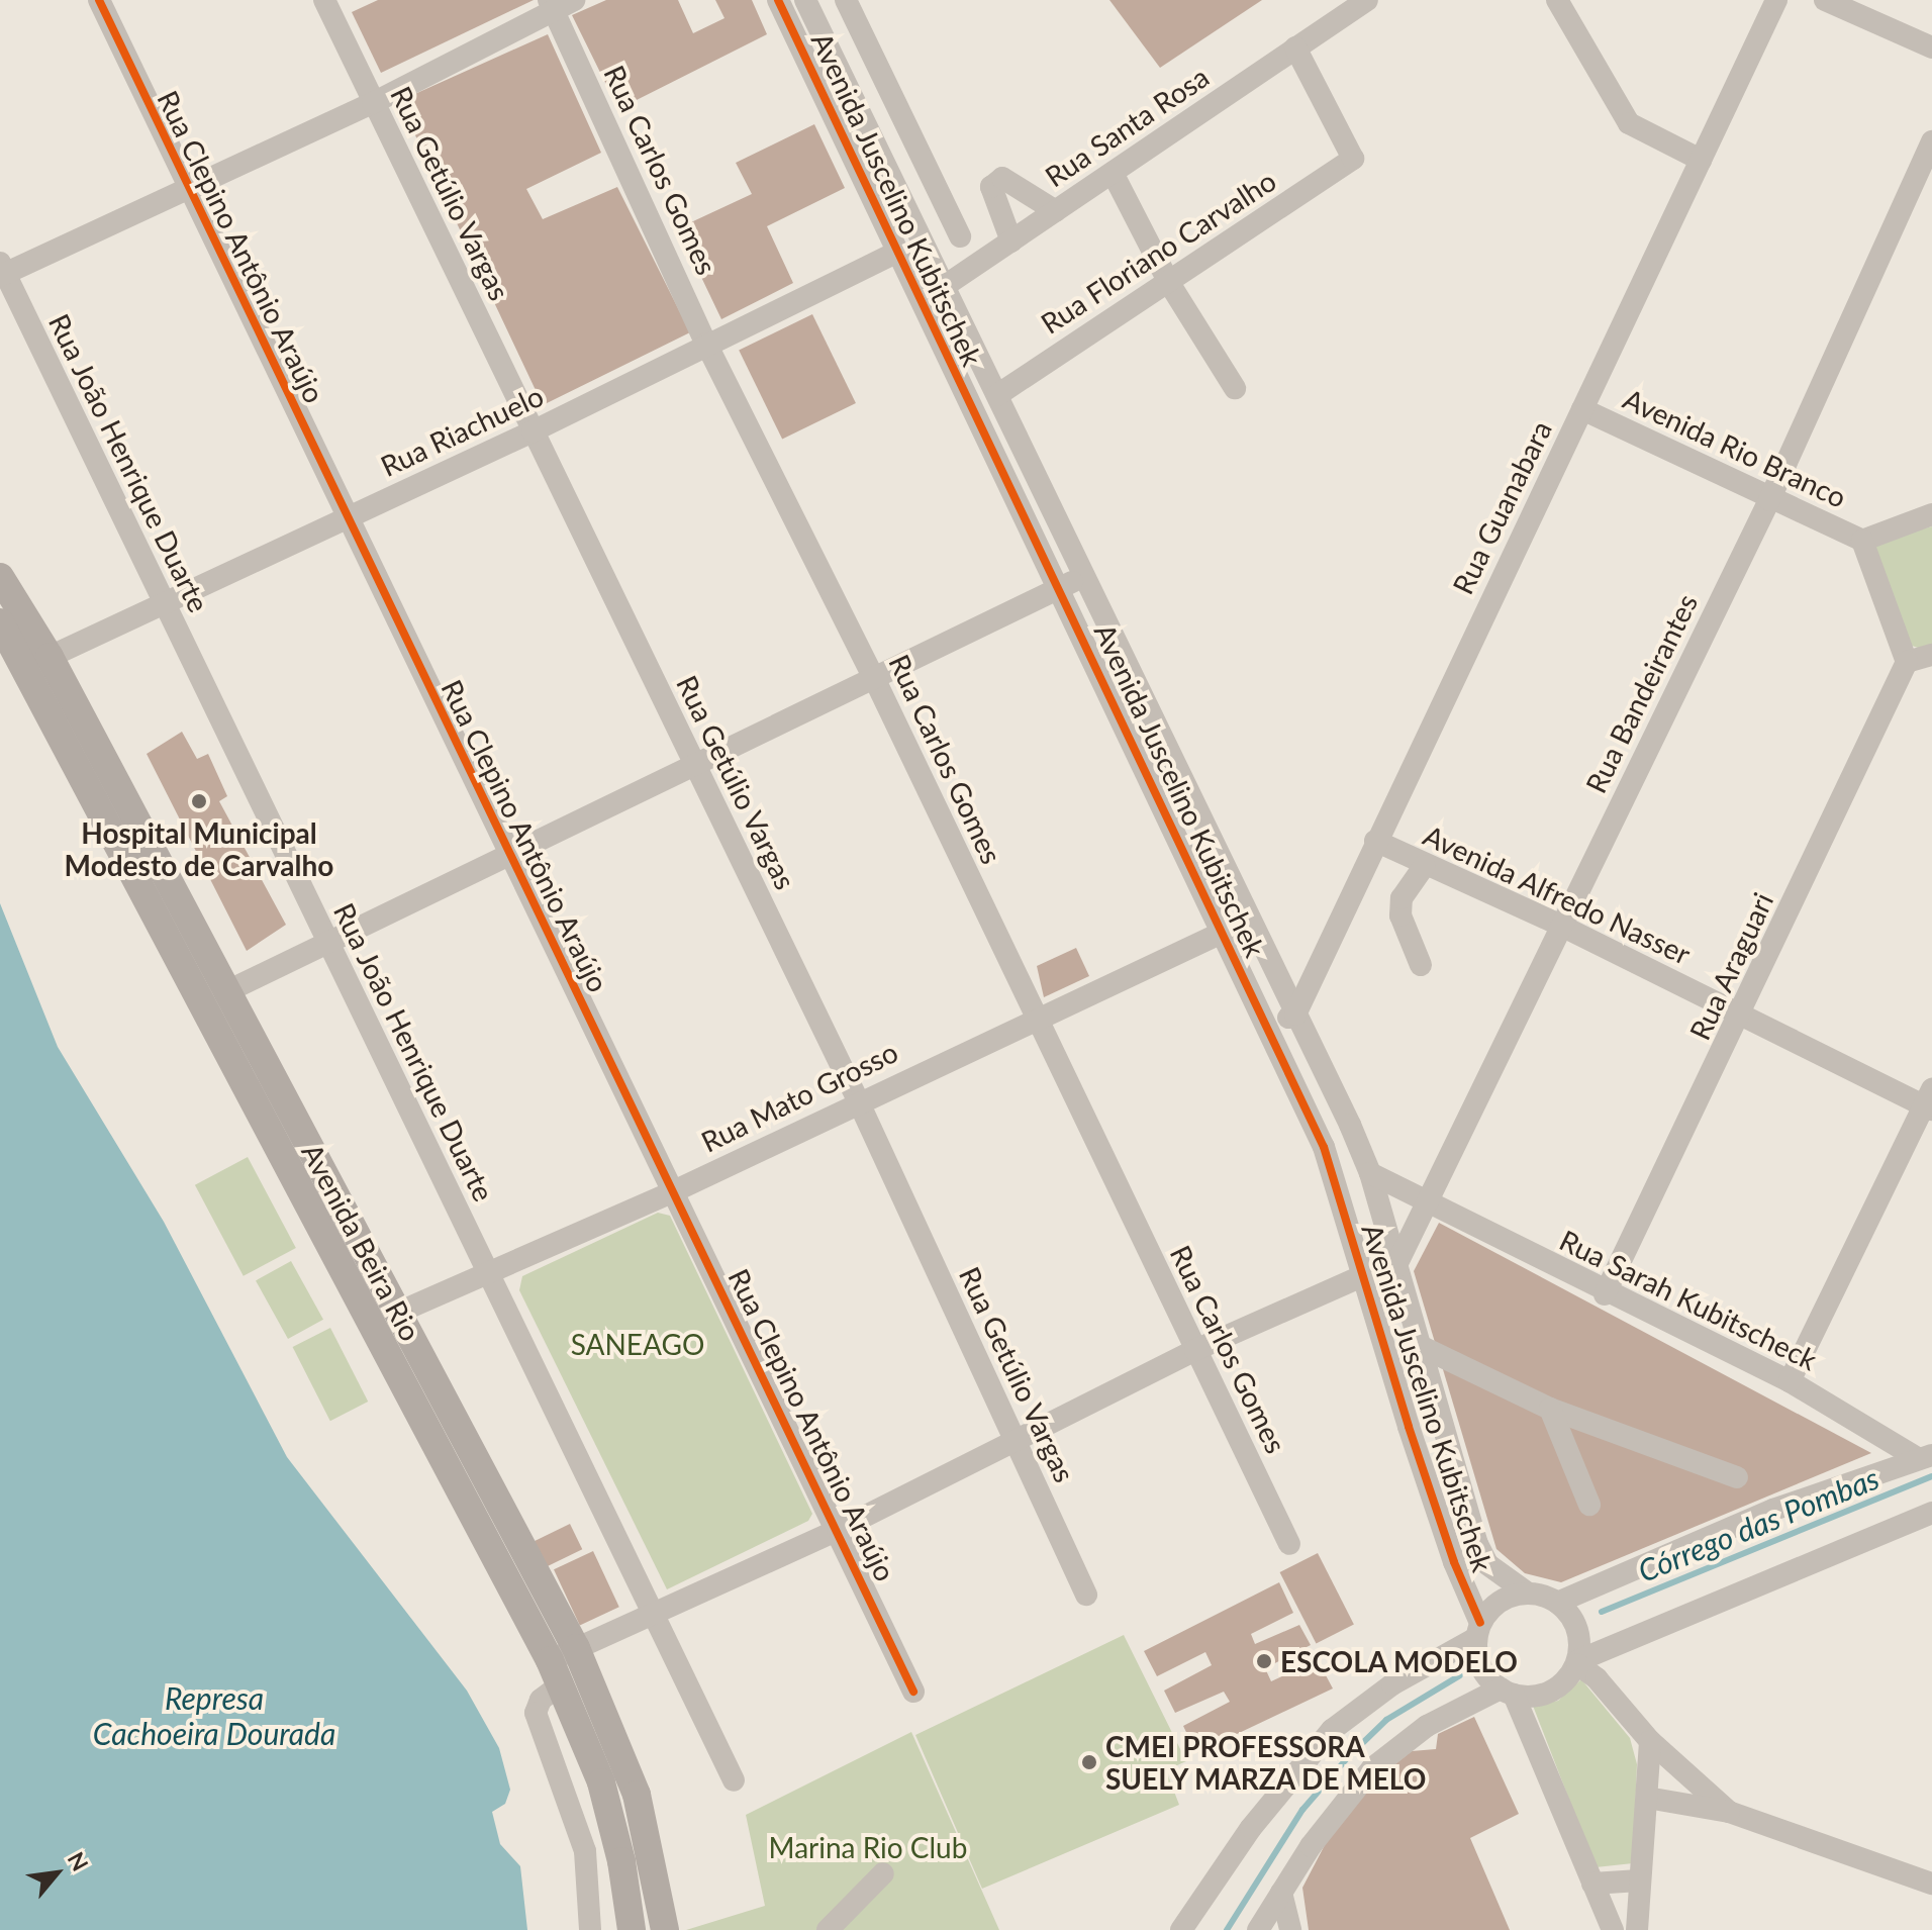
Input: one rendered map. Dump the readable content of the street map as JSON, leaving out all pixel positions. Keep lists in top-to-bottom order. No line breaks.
{"streets":{"main road":["Avenida Beira Rio"],"street":["Rua Santa Rosa","Rua Carlos Gomes","Rua Getúlio Vargas","Avenida Juscelino Kubitschek","Rua Clepino Antônio Araújo","Rua Floriano Carvalho","Rua Riachuelo","Avenida Rio Branco","Rua João Henrique Duarte","Rua Guanabara","Rua Bandeirantes","Avenida Alfredo Nasser","Rua Araguari","Rua Mato Grosso","Rua Sarah Kubitscheck"]},"crossings":[["Rua Santa Rosa","Avenida Juscelino Kubitschek"],["Rua Santa Rosa","Rua Floriano Carvalho"],["Rua Carlos Gomes","Rua Riachuelo"],["Rua Carlos Gomes","Rua Mato Grosso"],["Rua Getúlio Vargas","Rua Riachuelo"],["Rua Getúlio Vargas","Rua Mato Grosso"],["Avenida Juscelino Kubitschek","Rua Floriano Carvalho"],["Avenida Juscelino Kubitschek","Rua Riachuelo"],["Avenida Juscelino Kubitschek","Rua Guanabara"],["Avenida Juscelino Kubitschek","Rua Bandeirantes"],["Avenida Juscelino Kubitschek","Rua Mato Grosso"],["Avenida Juscelino Kubitschek","Rua Sarah Kubitscheck"],["Rua Clepino Antônio Araújo","Rua Riachuelo"],["Rua Clepino Antônio Araújo","Rua Mato Grosso"],["Rua Riachuelo","Rua João Henrique Duarte"],["Rua Riachuelo","Avenida Beira Rio"],["Avenida Rio Branco","Rua Guanabara"],["Avenida Rio Branco","Rua Bandeirantes"],["Rua João Henrique Duarte","Rua Mato Grosso"],["Rua Guanabara","Avenida Alfredo Nasser"],["Rua Bandeirantes","Avenida Alfredo Nasser"],["Rua Bandeirantes","Rua Sarah Kubitscheck"],["Avenida Alfredo Nasser","Rua Araguari"],["Rua Araguari","Rua Sarah Kubitscheck"],["Rua Mato Grosso","Avenida Beira Rio"]],"water":["Córrego das Pombas","Represa Cachoeira Dourada"],"parks":["SANEAGO","Marina Rio Club"],"places":["Hospital Municipal Modesto de Carvalho","ESCOLA MODELO","CMEI PROFESSORA SUELY MARZA DE MELO"],"north":"top right"}
